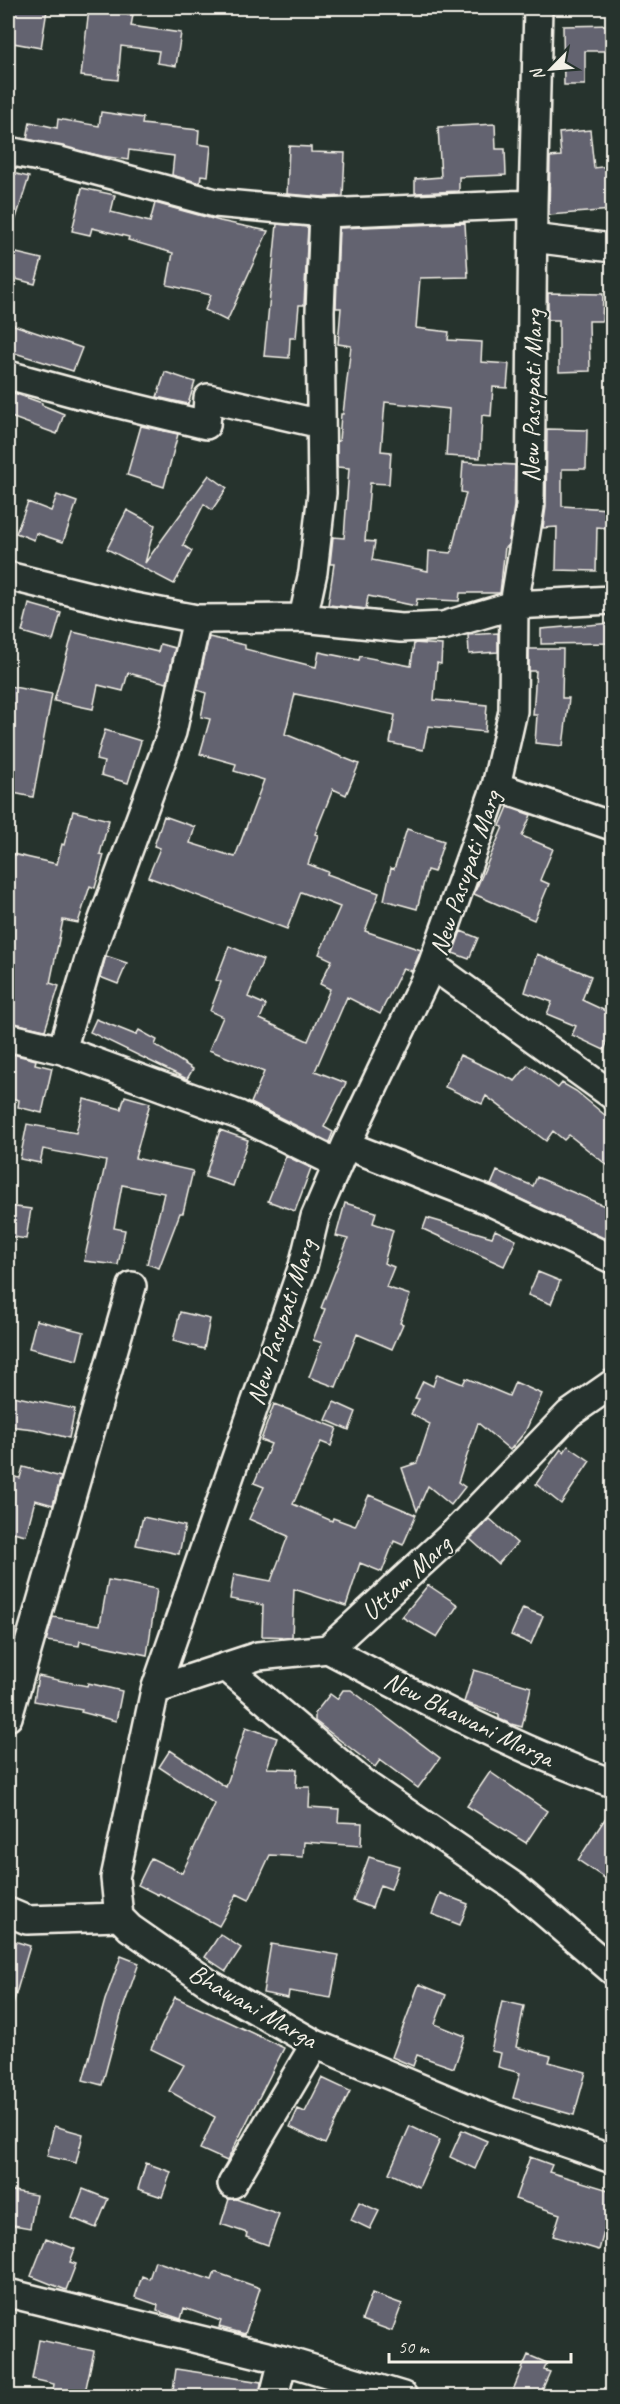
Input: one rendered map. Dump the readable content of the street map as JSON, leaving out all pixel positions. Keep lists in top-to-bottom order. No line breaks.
{"streets":{"street":["New Pasupati Marg","Uttam Marg","New Bhawani Marga","Bhawani Marga"]},"crossings":[["Uttam Marg","New Bhawani Marga"]],"scale_bar":"50 m","north":"bottom left"}
